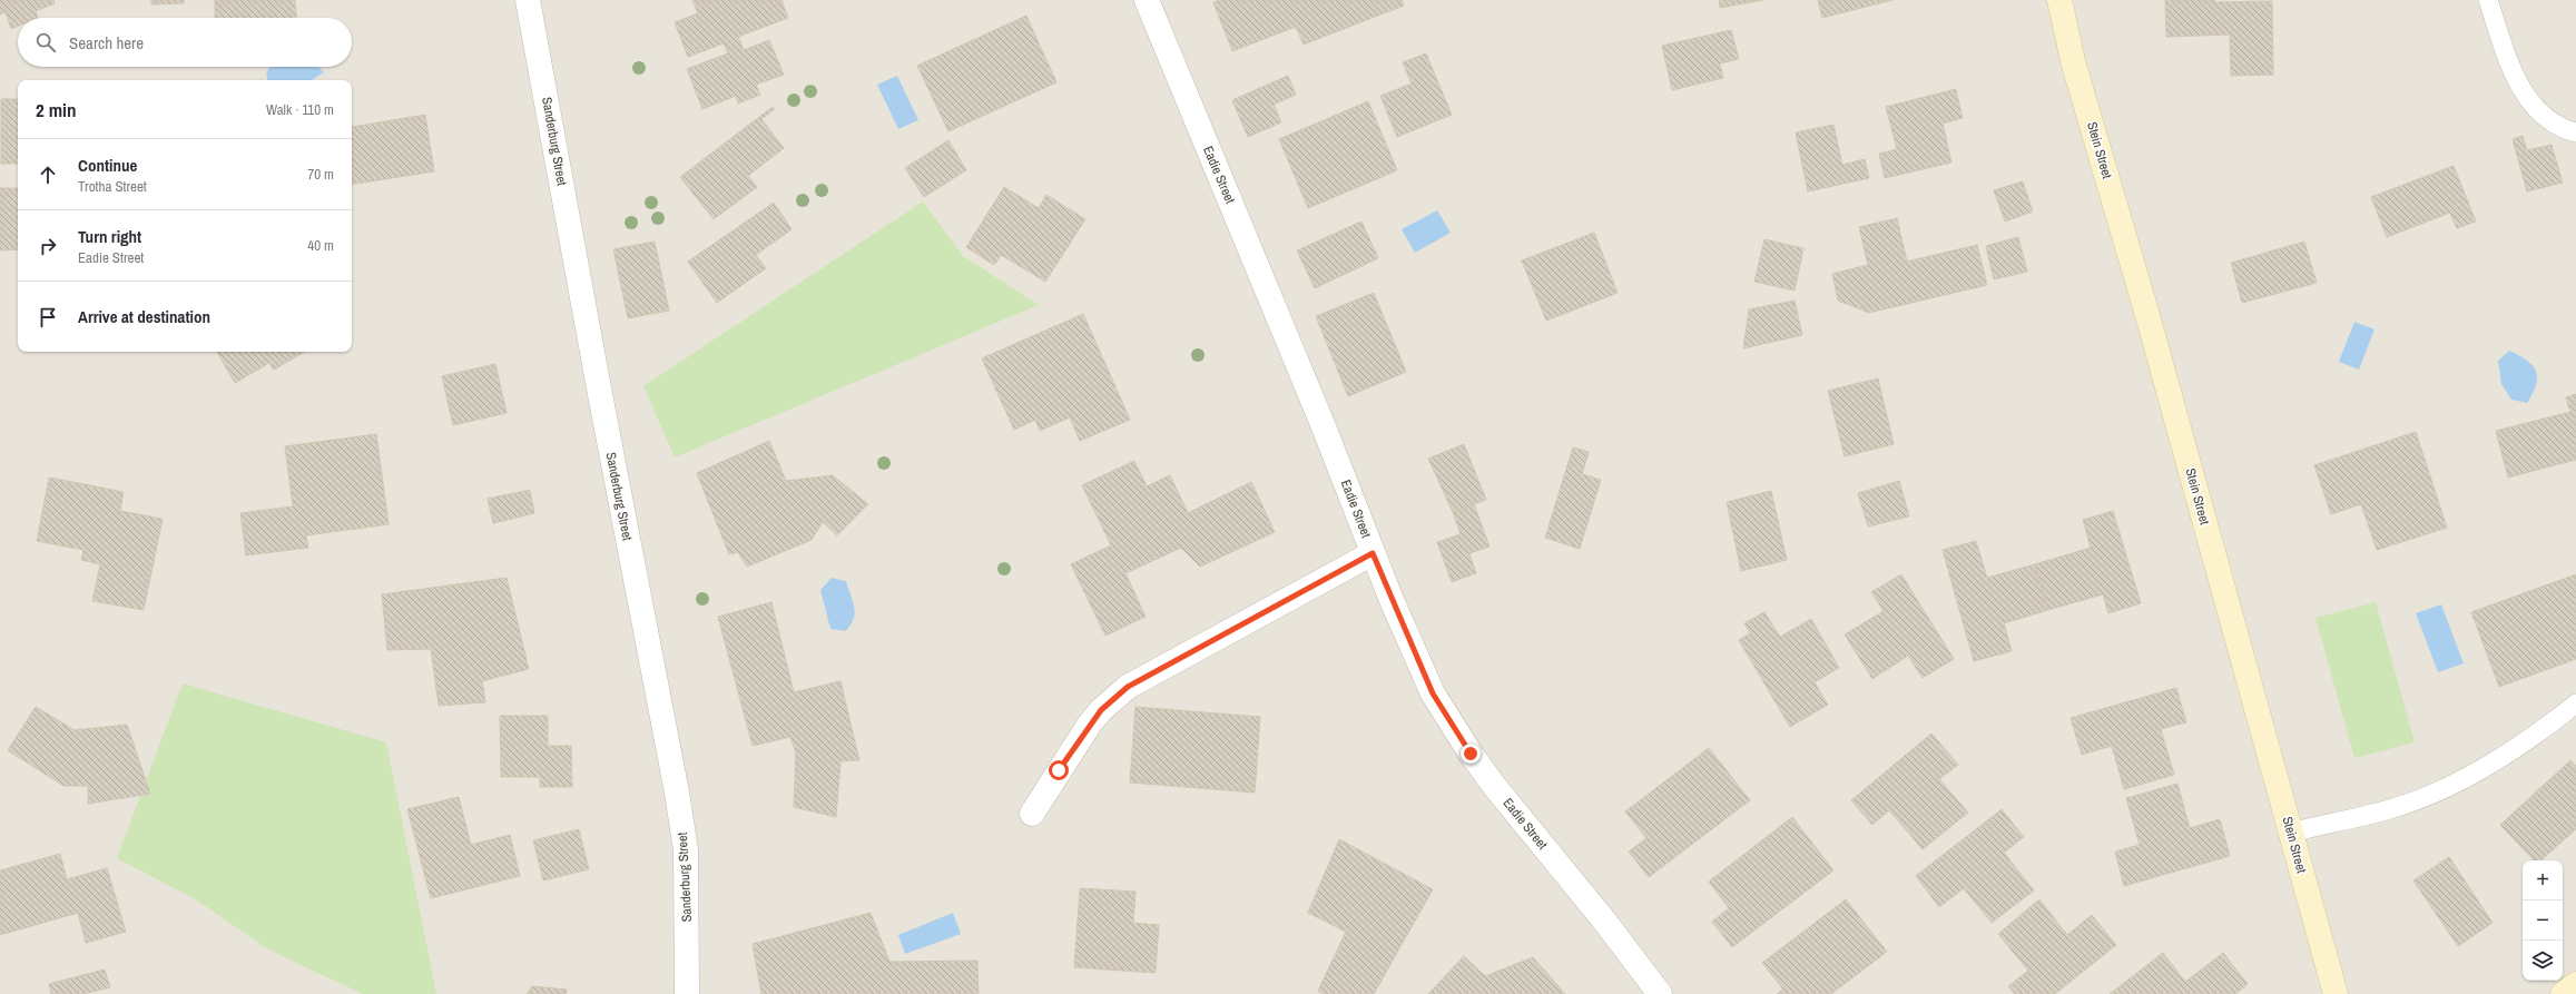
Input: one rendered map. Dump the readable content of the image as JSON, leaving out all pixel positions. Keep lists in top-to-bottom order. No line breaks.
{"streets":{"street":["Sanderburg Street","Stein Street","Eadie Street"]},"page":{"search":"Search here","heading":["2 min","Walk · 110 m"],"list":[["Continue","Trotha Street","70 m"],["Turn right","Eadie Street","40 m"],"Arrive at destination"],"map_buttons":["+","−"]}}
